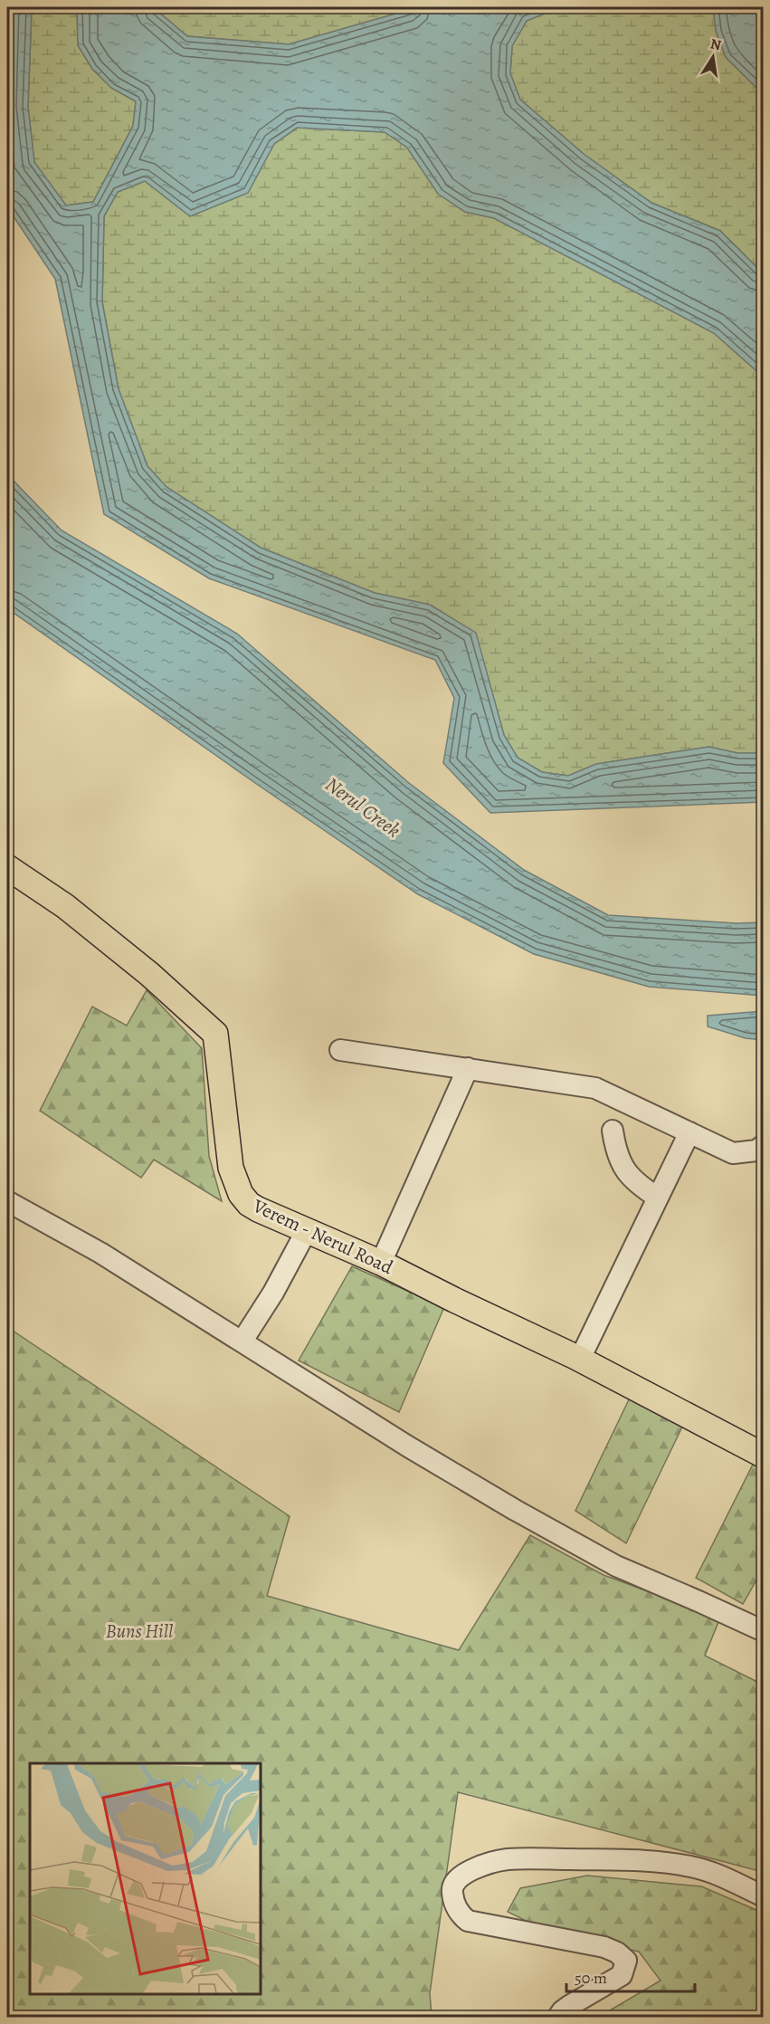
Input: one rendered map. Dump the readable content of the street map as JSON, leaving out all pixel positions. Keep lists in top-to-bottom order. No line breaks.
{"streets":{"main road":["Verem - Nerul Road"]},"water":["Nerul Creek"],"parks":["Buns Hill"],"scale_bar":"50 m","north":"top"}
